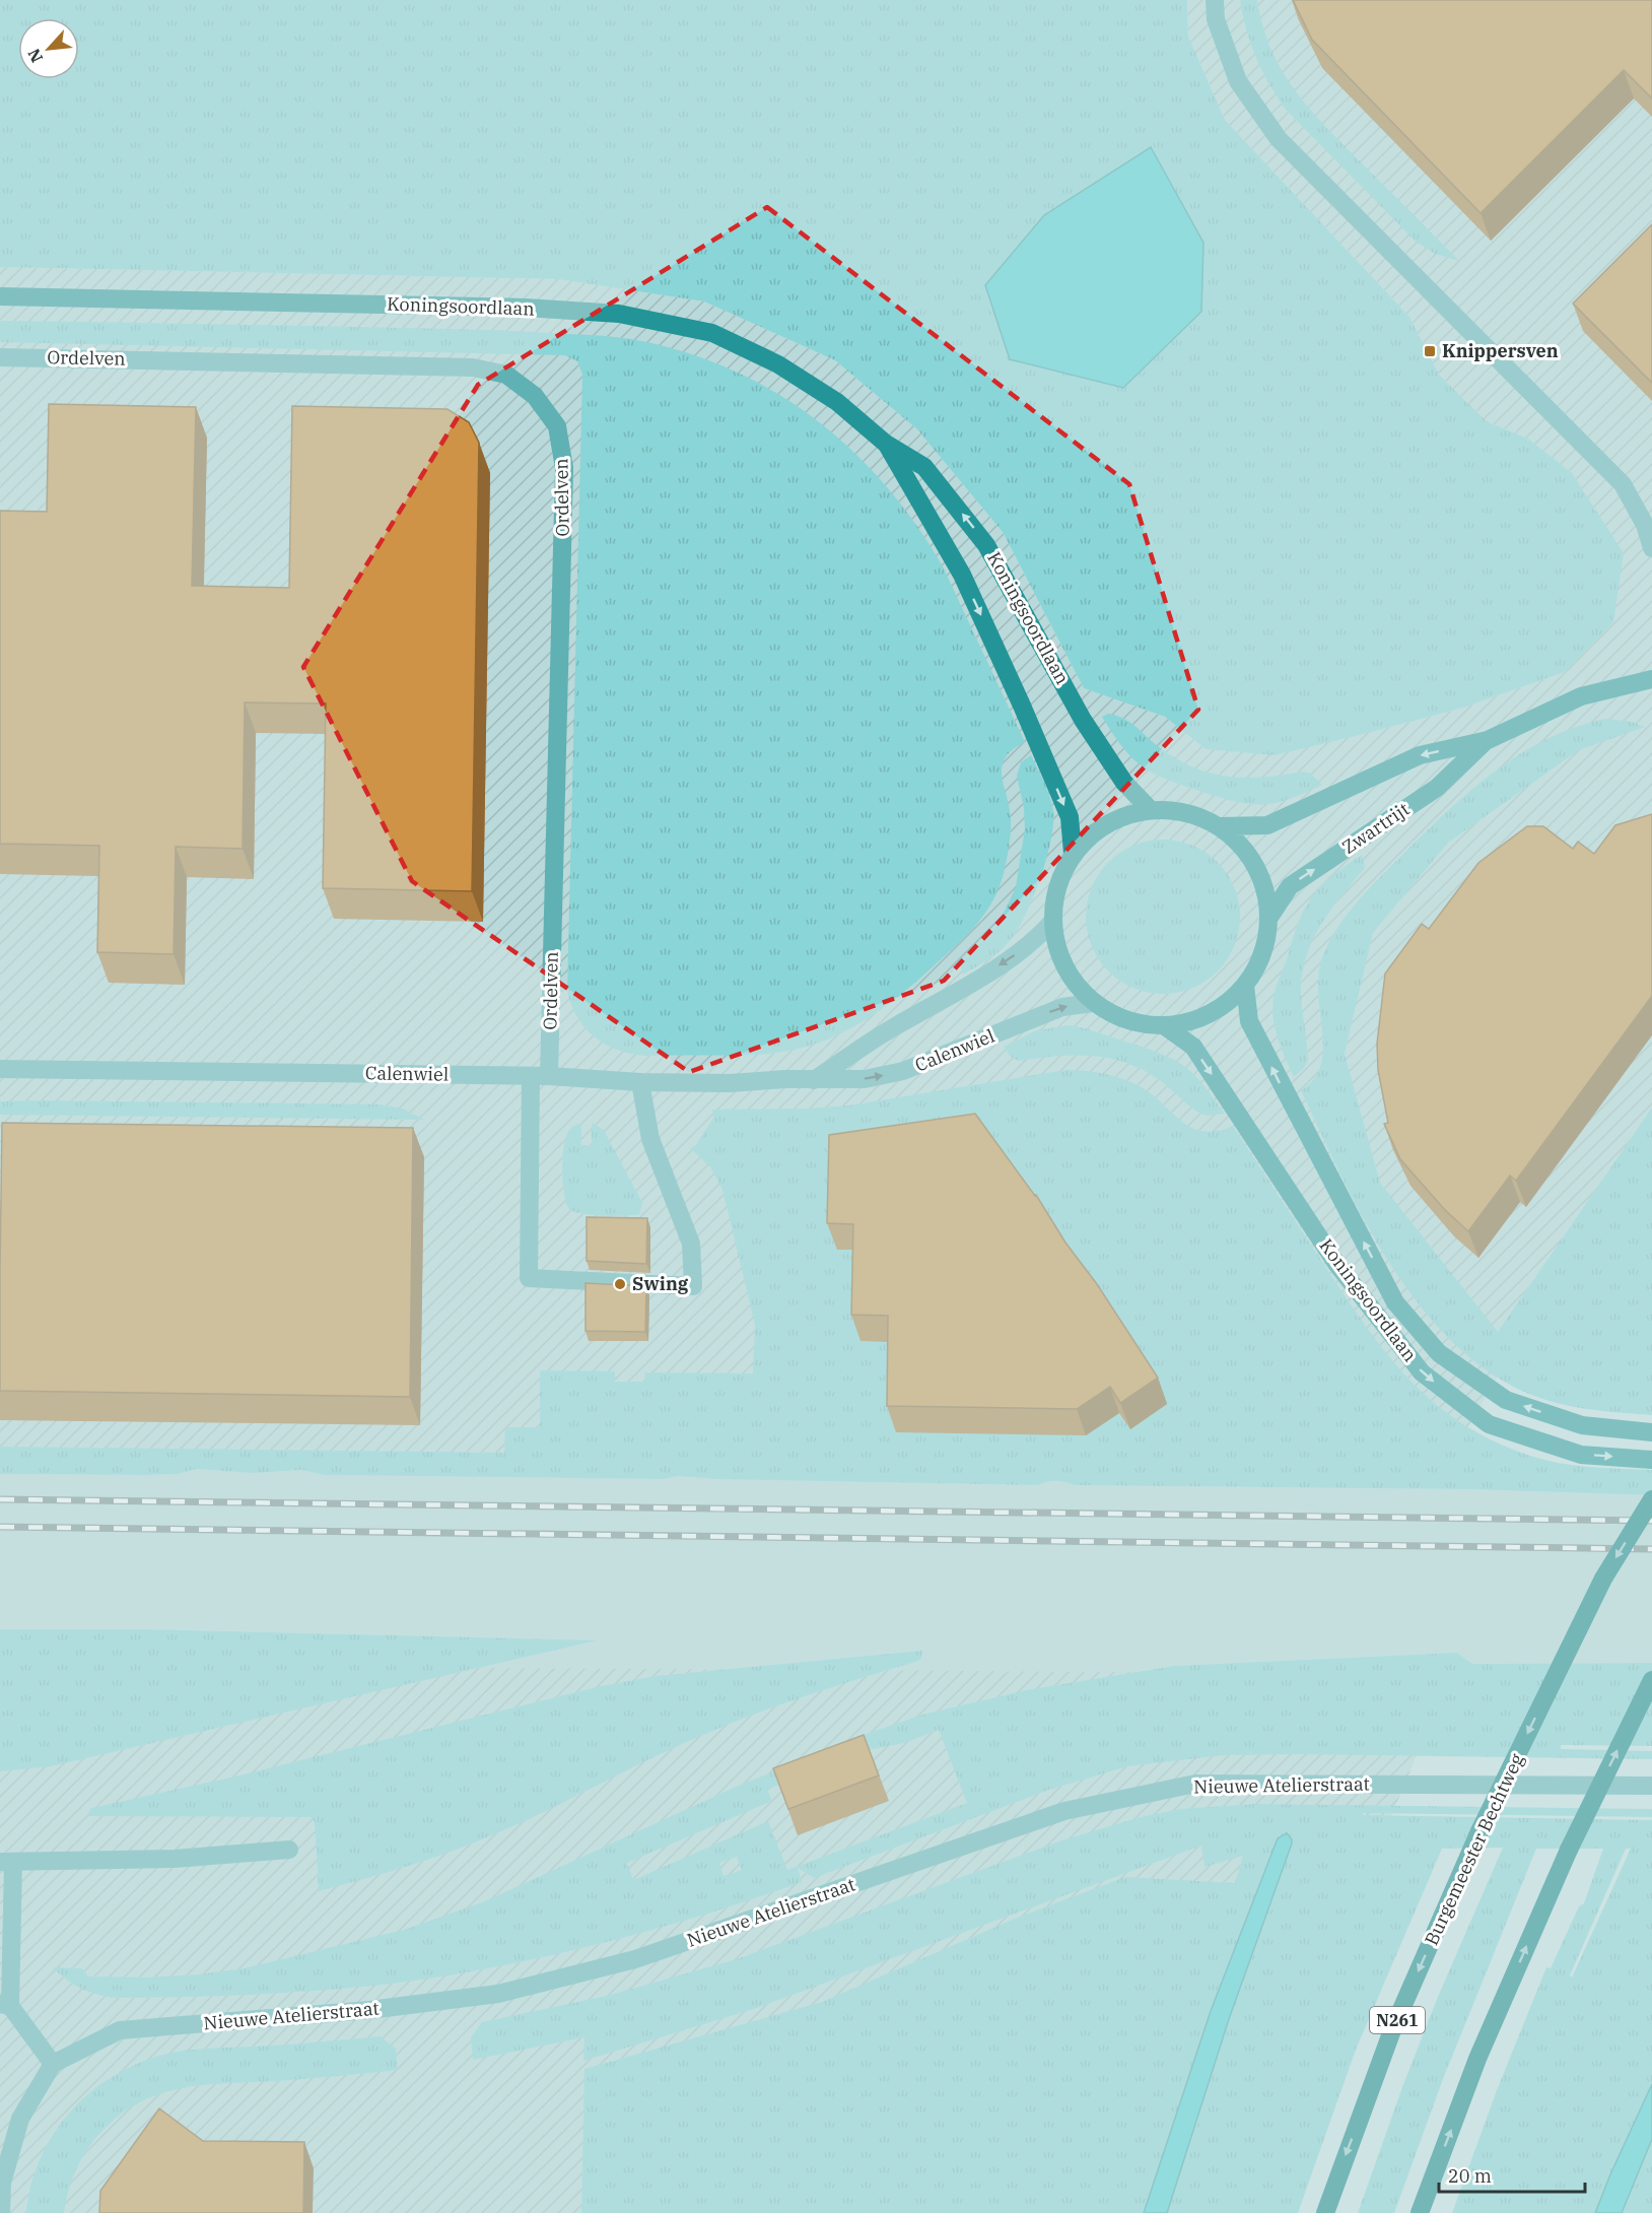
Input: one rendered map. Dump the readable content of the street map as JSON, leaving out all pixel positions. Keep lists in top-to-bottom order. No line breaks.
{"streets":{"main road":["Burgemeester Bechtweg","N261"],"street":["Koningsoordlaan","Ordelven","Zwartrijt","Calenwiel","Nieuwe Atelierstraat"]},"crossings":[["Koningsoordlaan","Zwartrijt"],["Koningsoordlaan","Calenwiel"],["Ordelven","Calenwiel"],["Zwartrijt","Calenwiel"]],"places":{"transit":["Knippersven"],"other":["Swing"]},"scale_bar":"20 m","north":"bottom left"}
